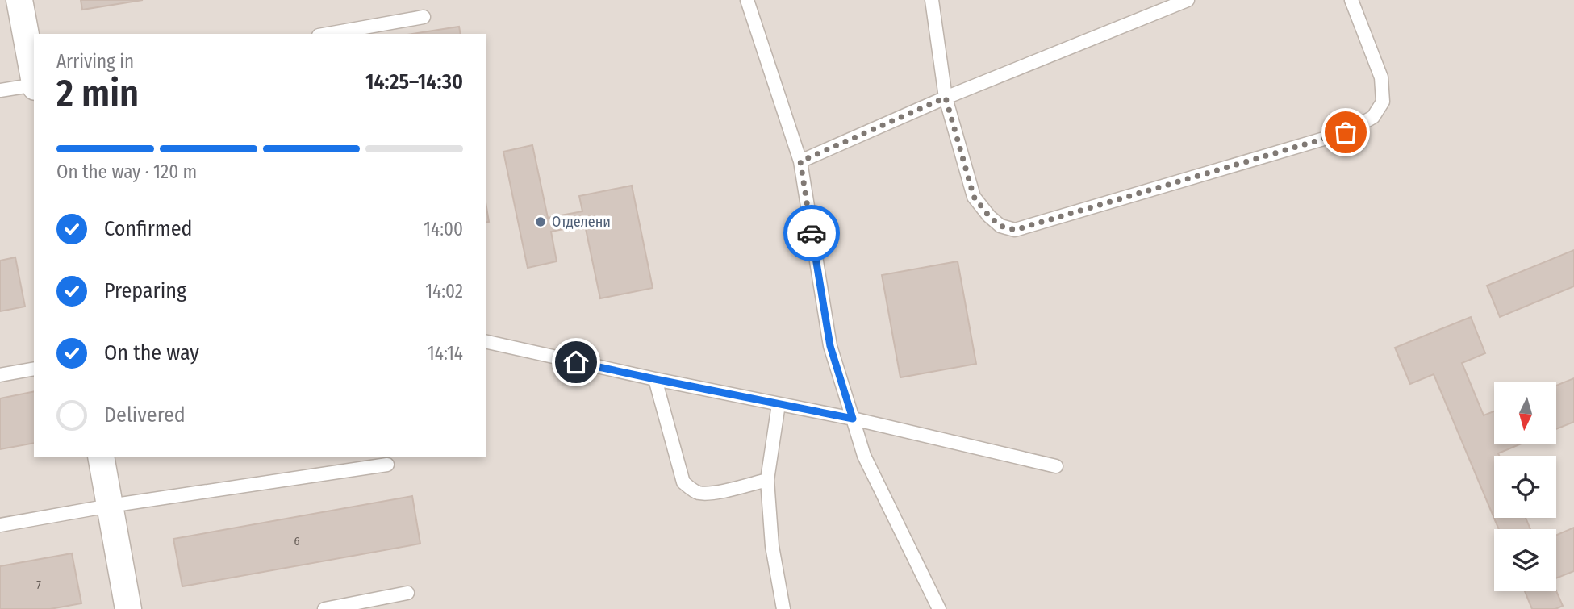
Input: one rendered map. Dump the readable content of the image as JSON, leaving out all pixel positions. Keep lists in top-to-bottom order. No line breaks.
{"places":["Отделени"],"house_numbers":["6","7"],"north":"bottom","page":{"heading":["2 min","Arriving in","14:25–14:30"],"bar":"On the way · 120 m","list":[["Confirmed","14:00"],["Preparing","14:02"],["On the way","14:14"],"Delivered"]}}
